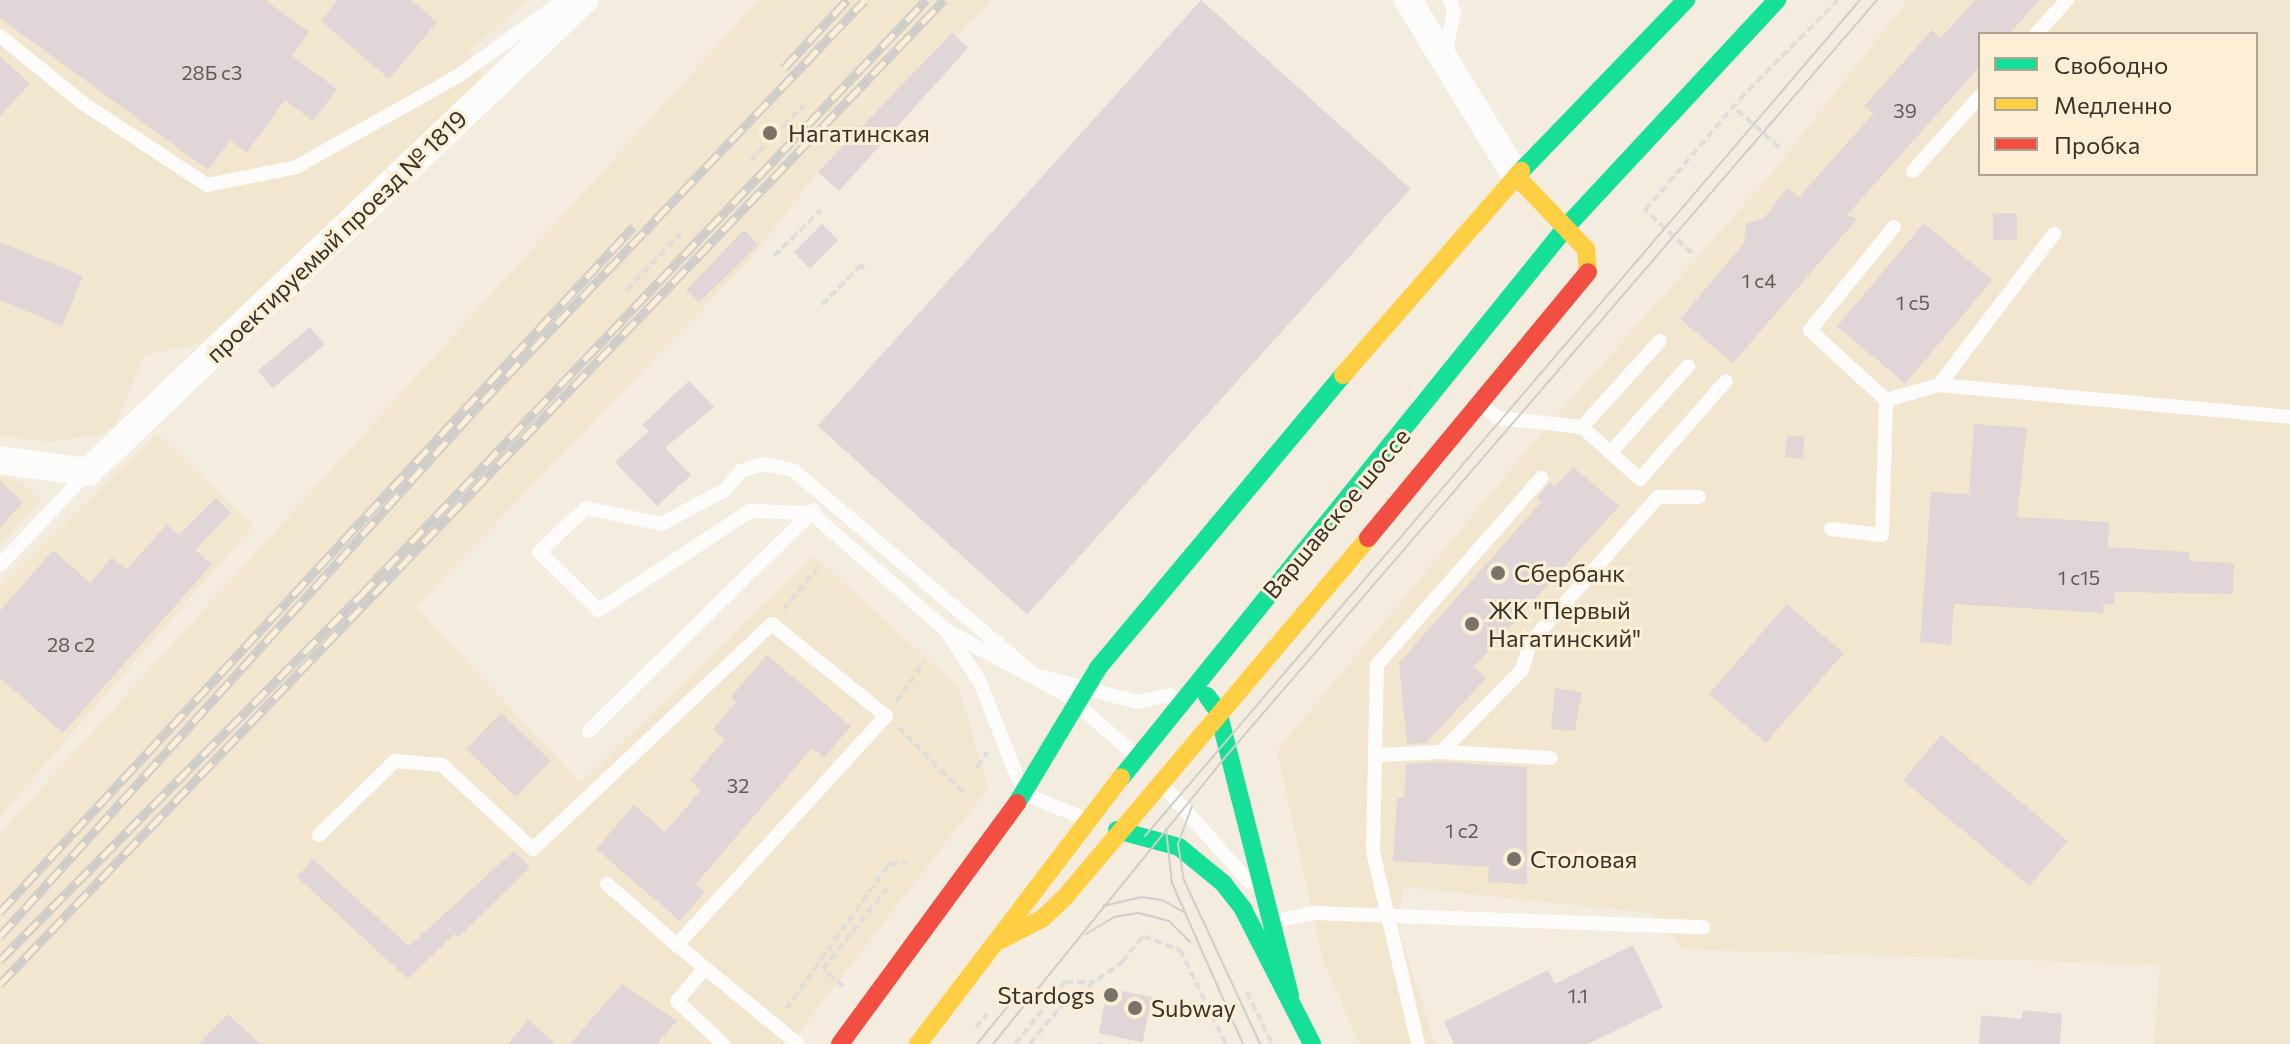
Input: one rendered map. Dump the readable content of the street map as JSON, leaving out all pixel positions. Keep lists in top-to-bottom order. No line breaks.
{"streets":{"main road":["Варшавское шоссе"],"street":["проектируемый проезд № 1819"]},"places":["Нагатинская","Сбербанк","ЖК \"Первый Нагатинский\"","Столовая","Stardogs","Subway"],"house_numbers":["28Б с3","39","1 с4","1 с5","1 с15","28 с2","32","1 с2","1.1"],"legend":["Свободно","Медленно","Пробка"]}
